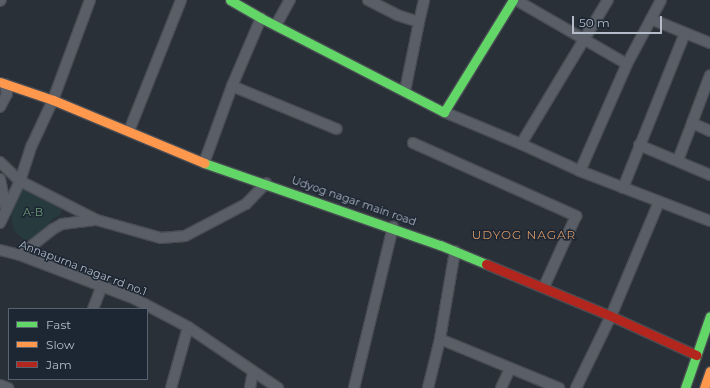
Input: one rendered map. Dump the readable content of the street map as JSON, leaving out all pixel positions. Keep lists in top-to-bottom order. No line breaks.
{"streets":{"street":["Udyog nagar main road","Annapurna nagar rd no.1"]},"districts":["UDYOG NAGAR"],"parks":["A-B"],"legend":["Fast","Slow","Jam"],"scale_bar":"50 m"}
